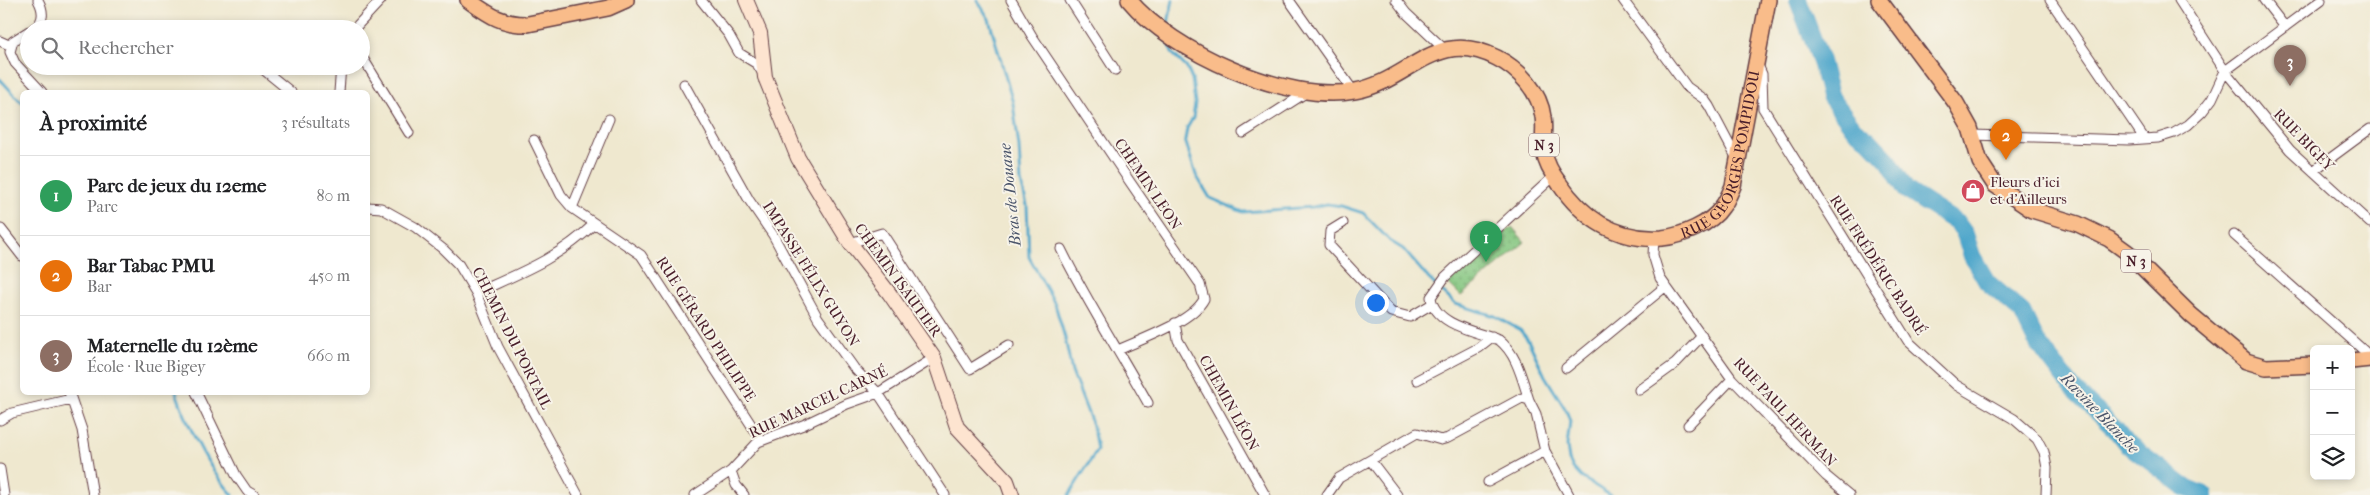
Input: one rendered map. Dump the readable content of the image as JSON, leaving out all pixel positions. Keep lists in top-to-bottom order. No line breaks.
{"streets":{"main road":["N 3","RUE GEORGES POMPIDOU","CHEMIN ISAUTIER"],"street":["RUE BIGEY","CHEMIN LEON","RUE FRÉDÉRIC BADRÉ","IMPASSE FÉLIX GUYON","RUE GÉRARD PHILIPPE","CHEMIN DU PORTAIL","RUE MARCEL CARNÉ","CHEMIN LÉON","RUE PAUL HERMAN"]},"crossings":[["RUE GEORGES POMPIDOU","RUE FRÉDÉRIC BADRÉ"],["RUE GEORGES POMPIDOU","RUE PAUL HERMAN"],["CHEMIN LEON","CHEMIN LÉON"],["IMPASSE FÉLIX GUYON","RUE MARCEL CARNÉ"],["CHEMIN ISAUTIER","RUE MARCEL CARNÉ"],["RUE GÉRARD PHILIPPE","RUE MARCEL CARNÉ"]],"water":["Bras de Douane","Ravine Blanche"],"places":{"shop":["Fleurs d'ici et d'Ailleurs"]},"page":{"search":"Rechercher","pins":["3","2","1"],"heading":["À proximité","3 résultats"],"list":[{"mark":"1","name":"Parc de jeux du 12eme","note":"Parc","value":"80 m"},{"mark":"2","name":"Bar Tabac PMU","note":"Bar","value":"450 m"},{"mark":"3","name":"Maternelle du 12ème","note":"École · Rue Bigey","value":"660 m"}],"map_buttons":["+","−"]}}
